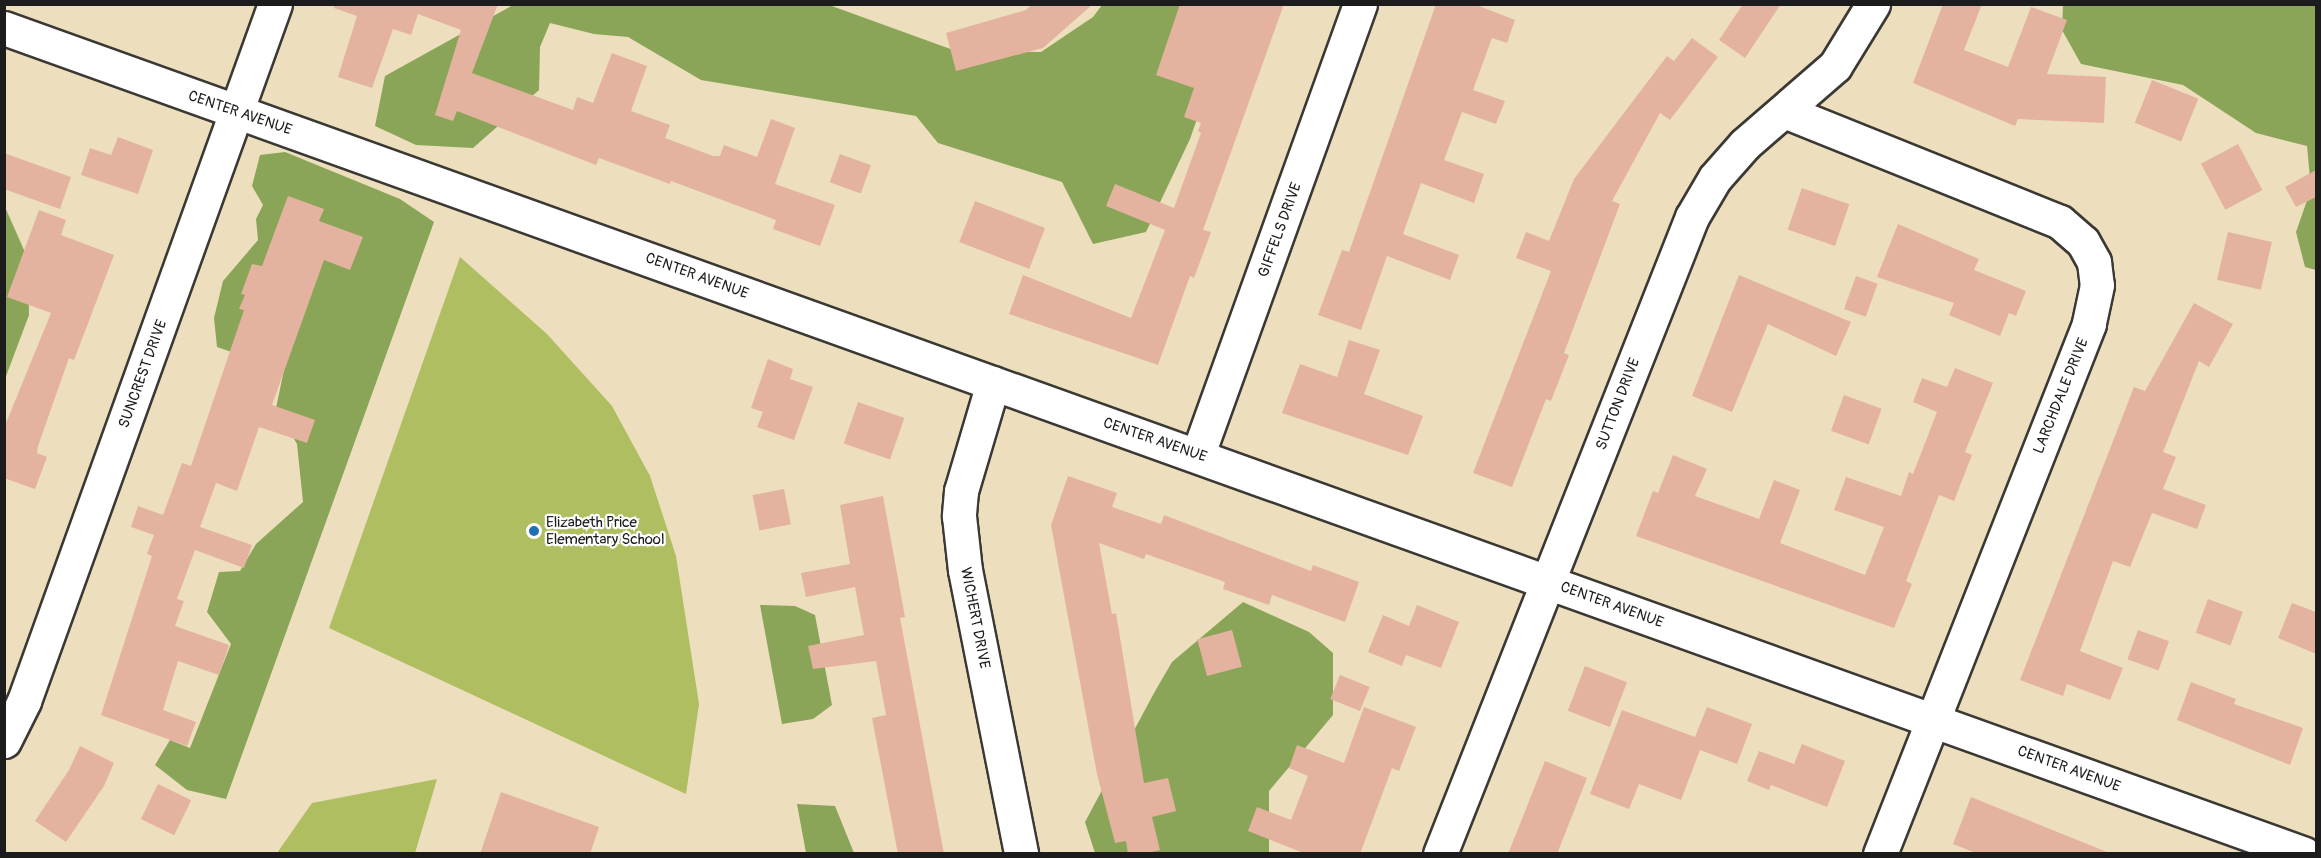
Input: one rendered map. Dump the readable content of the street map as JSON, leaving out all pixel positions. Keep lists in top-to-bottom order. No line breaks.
{"streets":{"street":["CENTER AVENUE","GIFFELS DRIVE","SUNCREST DRIVE","LARCHDALE DRIVE","SUTTON DRIVE","WICHERT DRIVE"]},"crossings":[["CENTER AVENUE","GIFFELS DRIVE"],["CENTER AVENUE","SUNCREST DRIVE"],["CENTER AVENUE","LARCHDALE DRIVE"],["CENTER AVENUE","SUTTON DRIVE"],["CENTER AVENUE","WICHERT DRIVE"],["LARCHDALE DRIVE","SUTTON DRIVE"]],"places":["Elizabeth Price Elementary School"]}
